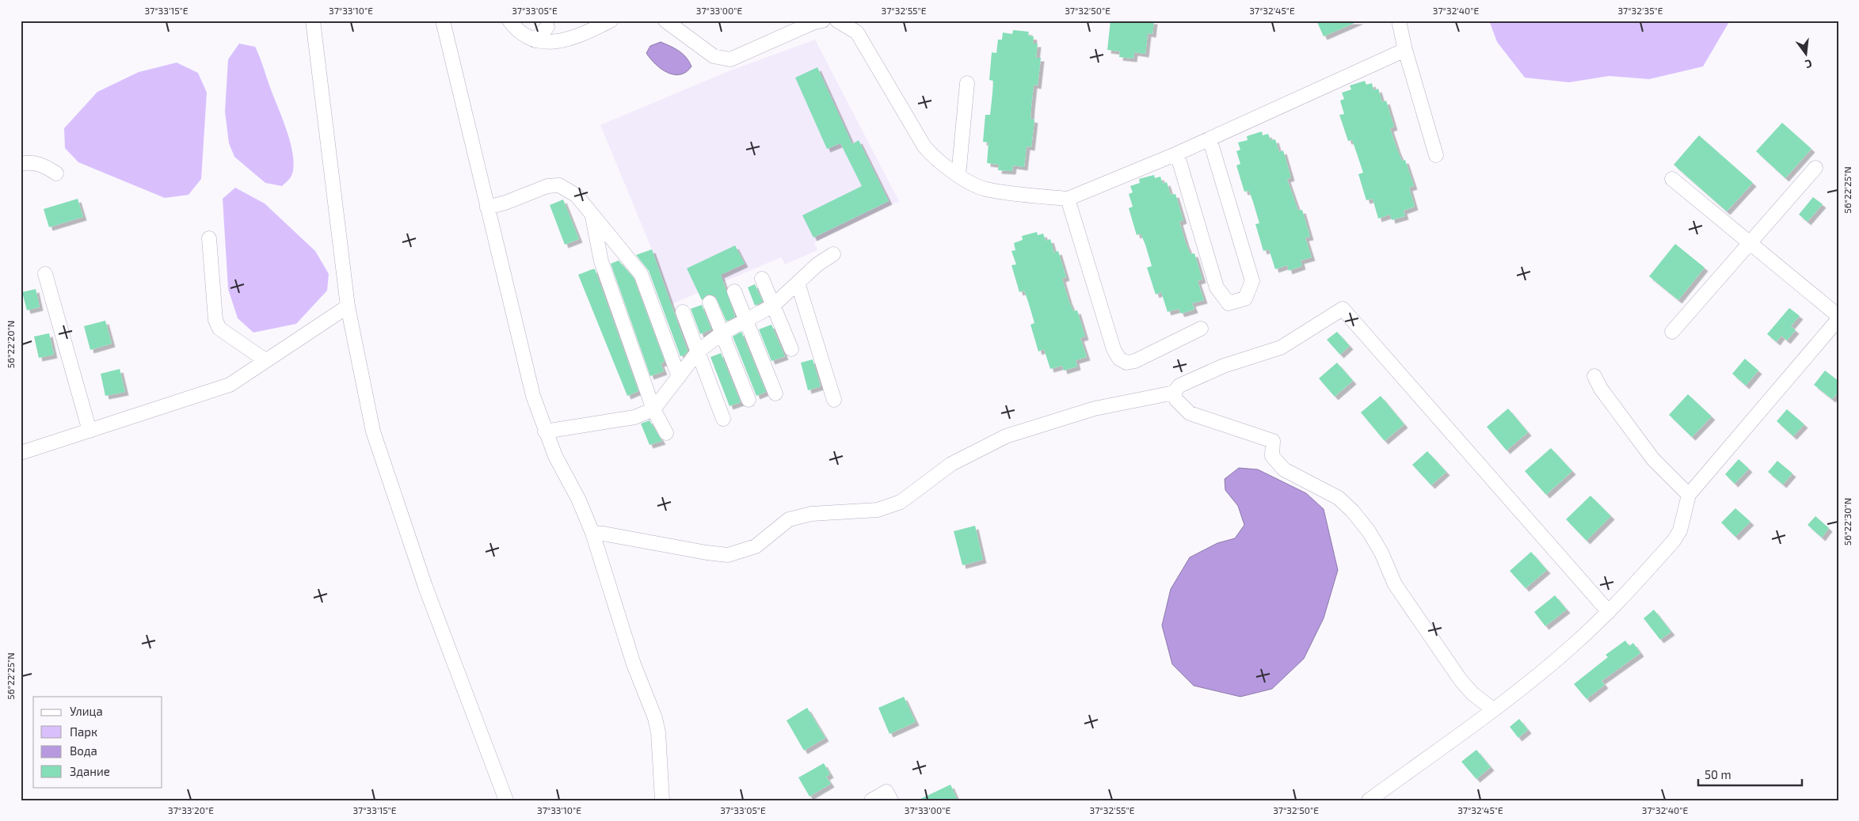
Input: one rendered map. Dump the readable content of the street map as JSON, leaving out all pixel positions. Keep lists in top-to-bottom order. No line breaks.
{"legend":["Улица","Парк","Вода","Здание"],"scale_bar":"50 m","north":"bottom","coordinates":["37°33'15\"E","37°33'10\"E","37°33'05\"E","37°33'00\"E","37°32'55\"E","37°32'50\"E","37°32'45\"E","37°32'40\"E","37°32'35\"E","56°22'25\"N","56°22'20\"N","56°22'30\"N","37°33'20\"E"]}
